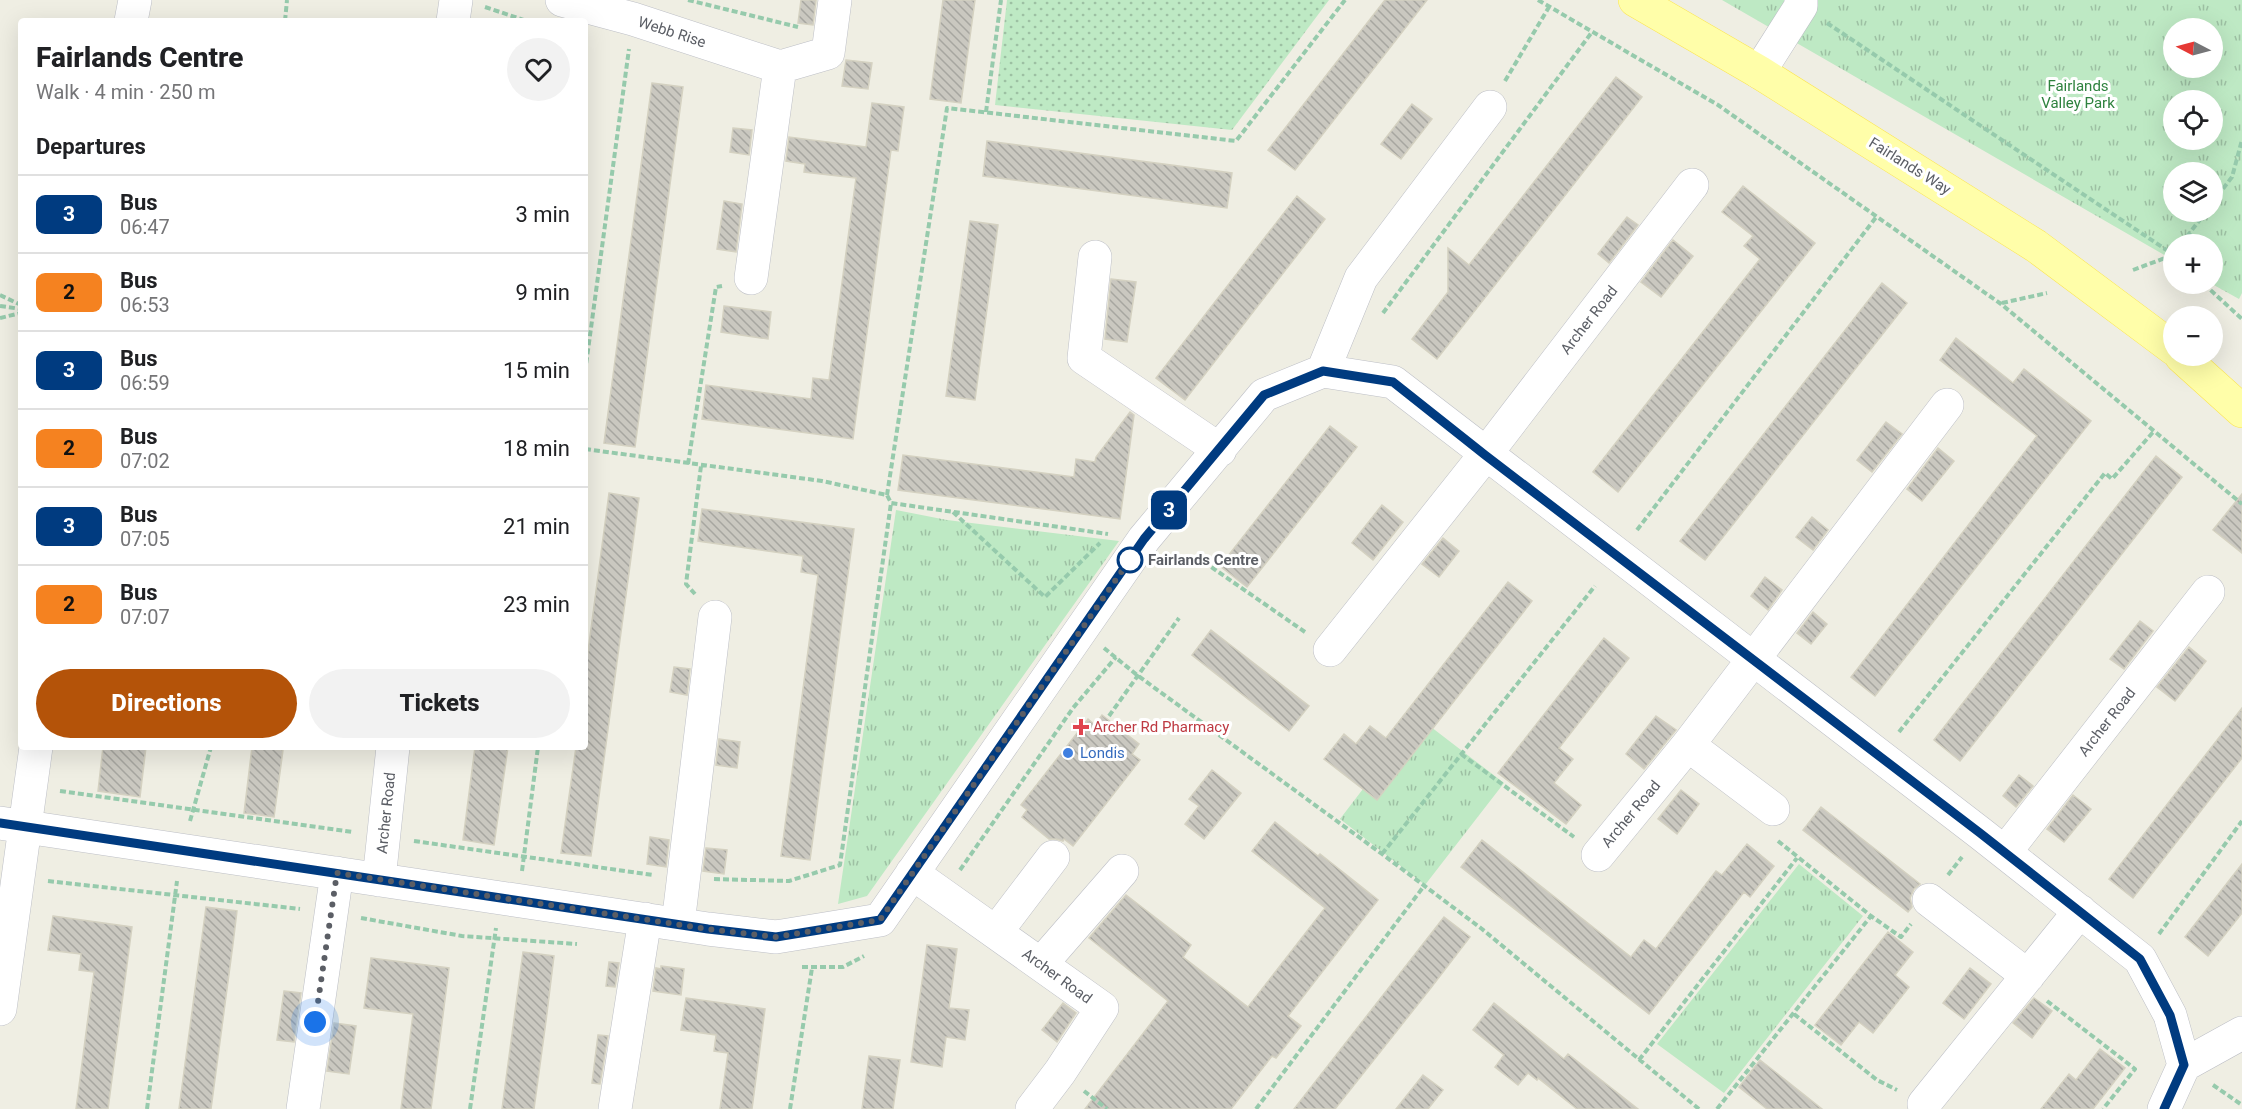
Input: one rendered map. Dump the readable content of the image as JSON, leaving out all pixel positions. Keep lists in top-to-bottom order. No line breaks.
{"streets":{"main road":["Fairlands Way"],"street":["Webb Rise","Archer Road"]},"parks":["Fairlands Valley Park"],"places":{"other":["Fairlands Centre","Londis"],"health":["Archer Rd Pharmacy"]},"lines":["bus line 3"],"north":"left","page":{"on_map":"3","map_buttons":["+","−"],"heading":[["Fairlands Centre","Walk · 4 min · 250 m"],"Departures"],"list":[{"mark":"3","name":"Bus","note":"06:47","value":"3 min"},{"mark":"2","name":"Bus","note":"06:53","value":"9 min"},{"mark":"3","name":"Bus","note":"06:59","value":"15 min"},{"mark":"2","name":"Bus","note":"07:02","value":"18 min"},{"mark":"3","name":"Bus","note":"07:05","value":"21 min"},{"mark":"2","name":"Bus","note":"07:07","value":"23 min"}],"buttons":["Directions","Tickets"]}}
